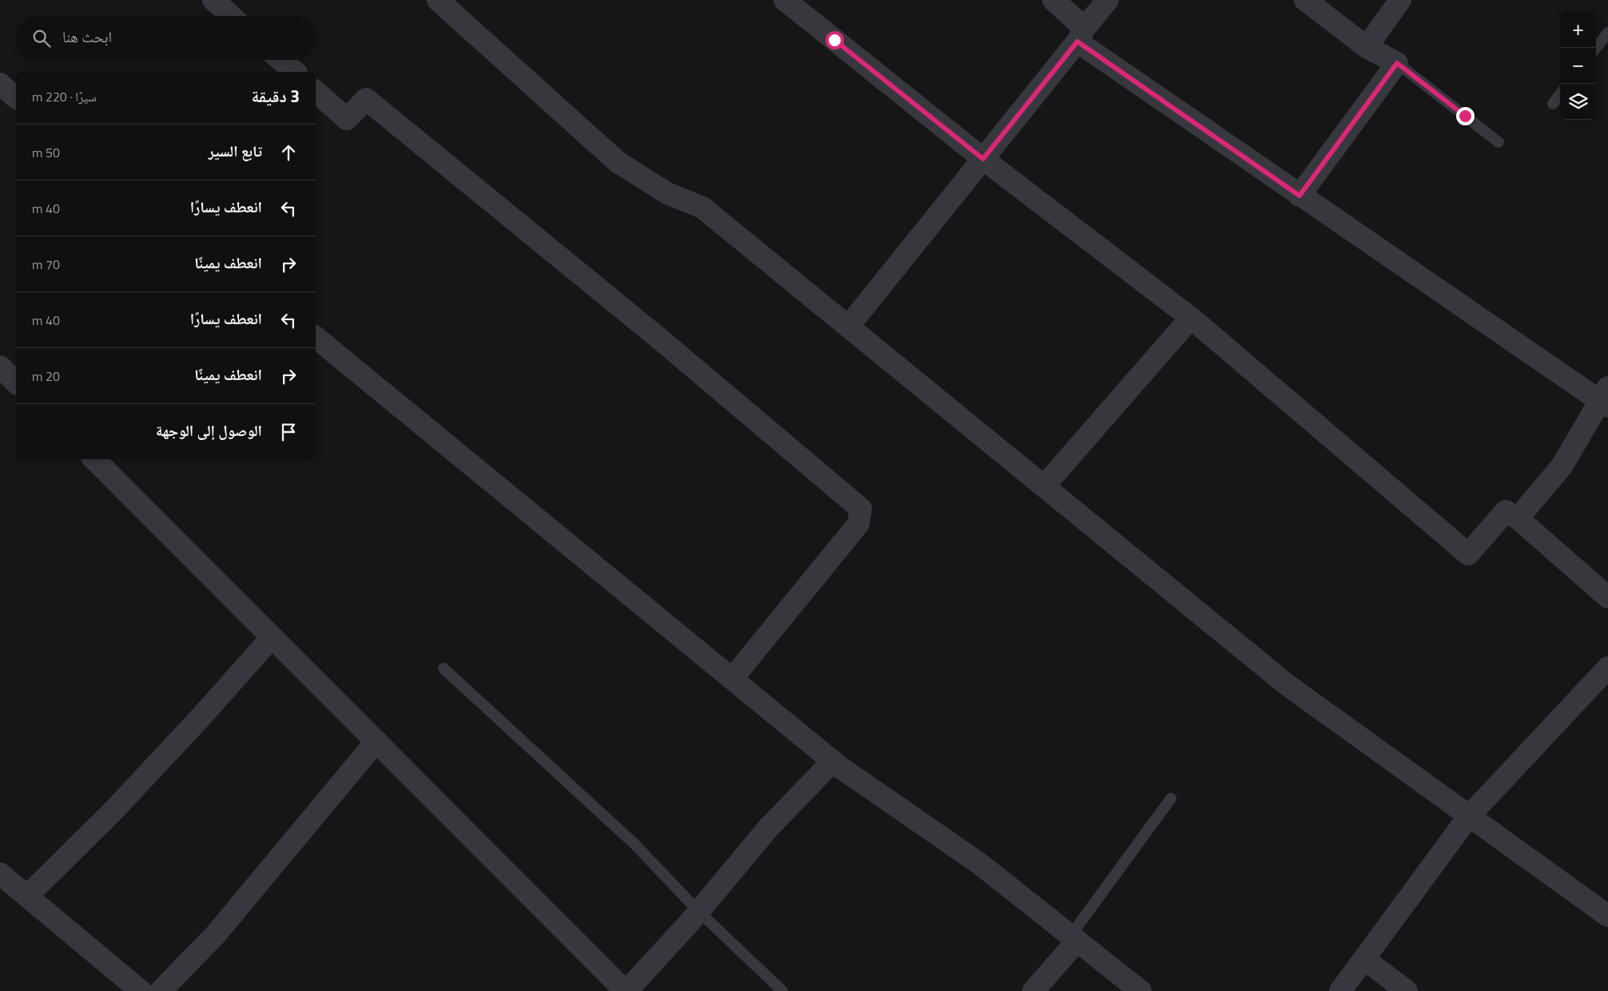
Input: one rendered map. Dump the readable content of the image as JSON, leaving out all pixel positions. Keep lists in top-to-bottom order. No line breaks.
{"page":{"map_buttons":["+","−"],"search":"ابحث هنا","heading":["3 دقيقة","سيرًا · 220 m"],"list":[["تابع السير","50 m"],["انعطف يسارًا","40 m"],["انعطف يمينًا","70 m"],["انعطف يسارًا","40 m"],["انعطف يمينًا","20 m"],"الوصول إلى الوجهة"]}}
